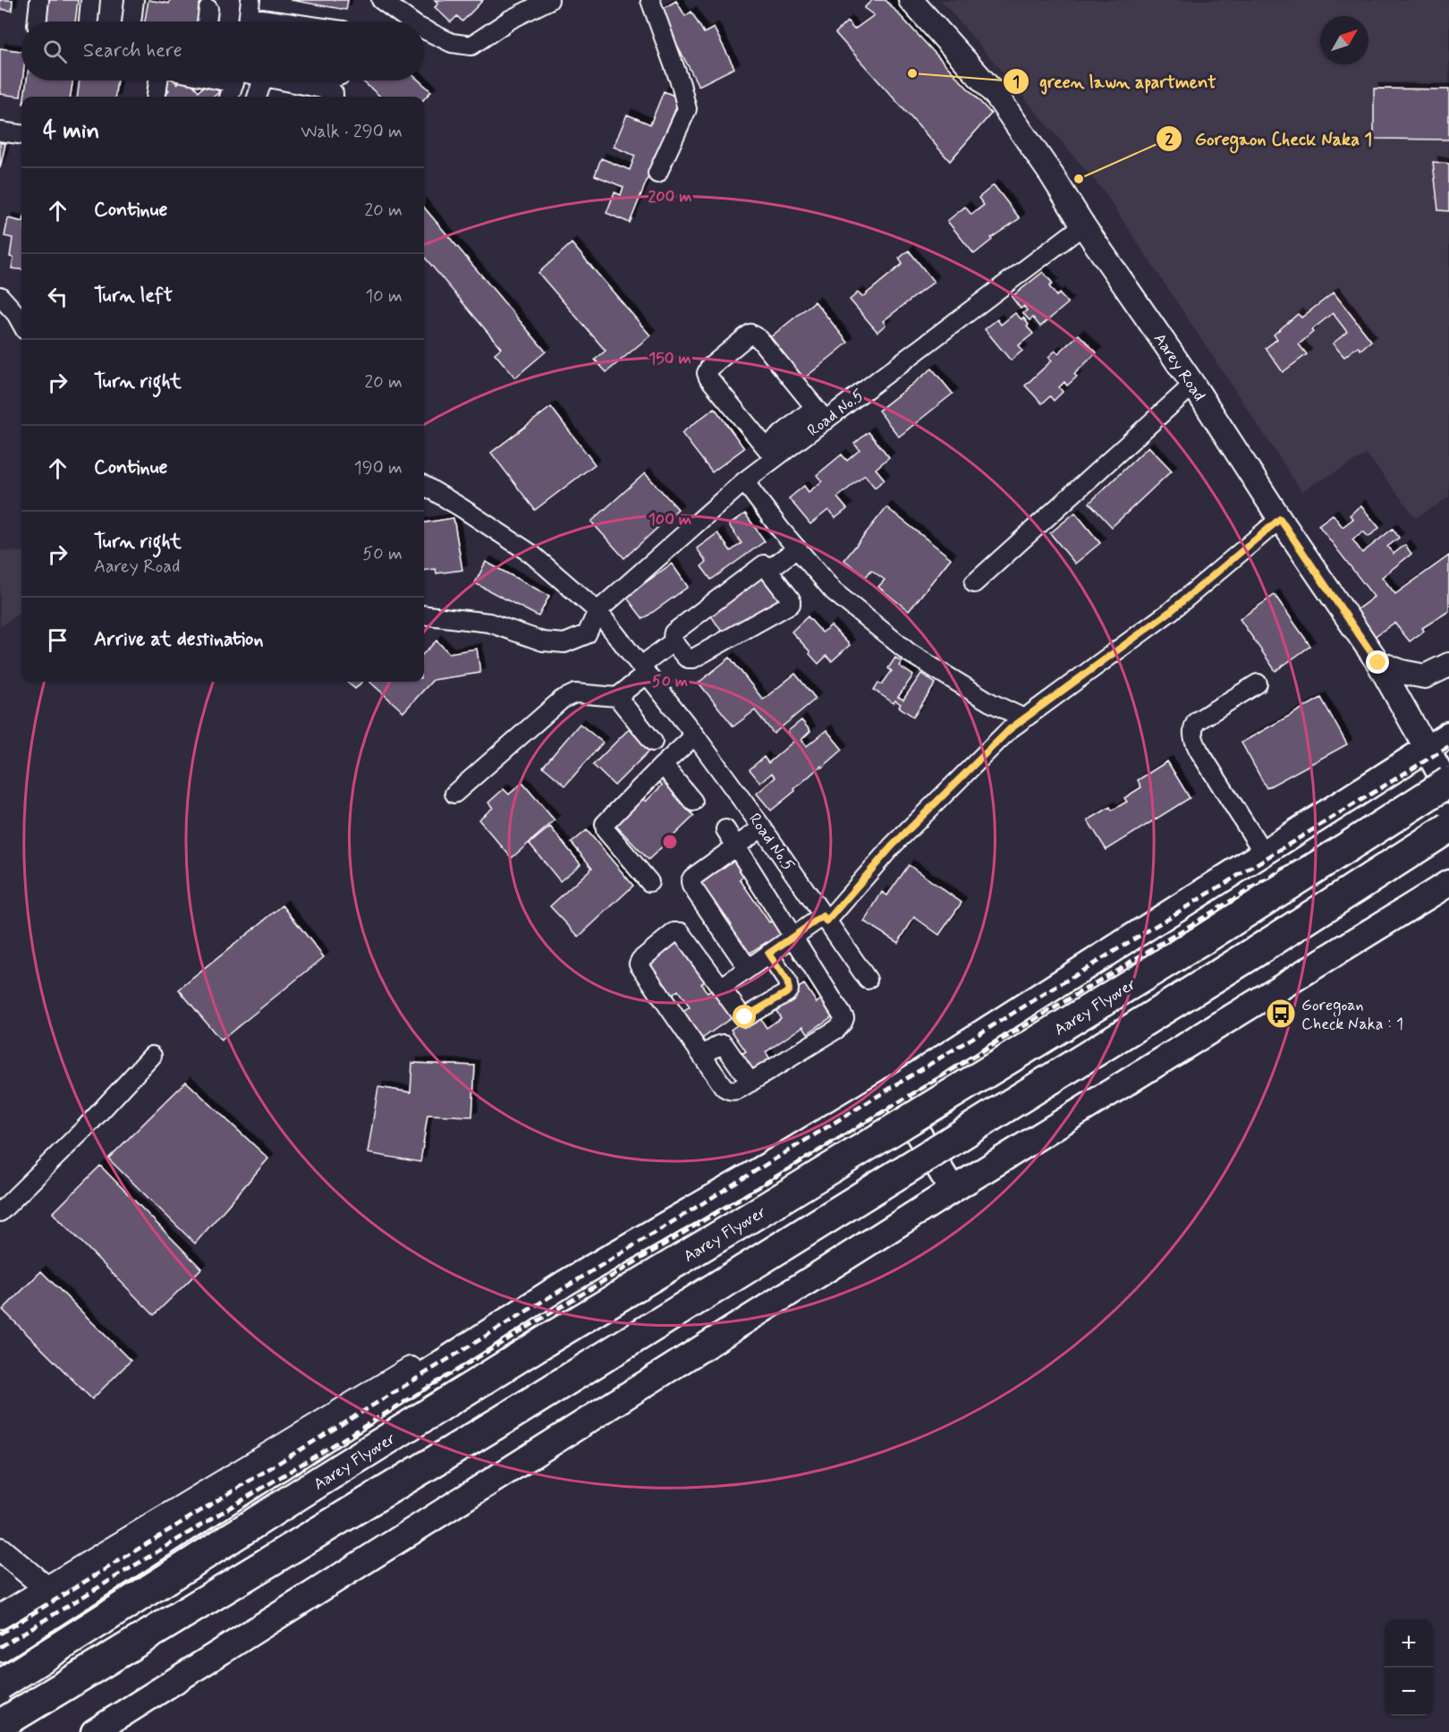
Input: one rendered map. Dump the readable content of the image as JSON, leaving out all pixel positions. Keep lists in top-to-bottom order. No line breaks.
{"streets":{"highway":["Aarey Flyover"],"street":["Aarey Road","Road No.5"]},"crossings":[["Aarey Road","Road No.5"]],"places":{"other":["green lawn apartment","Goregaon Check Naka 1"],"bus stop":["Goregoan Check Naka : 1"]},"north":"top right","page":{"search":"Search here","heading":["4 min","Walk · 290 m"],"list":[["Continue","20 m"],["Turn left","10 m"],["Turn right","20 m"],["Continue","190 m"],["Turn right","Aarey Road","50 m"],"Arrive at destination"],"map_buttons":["+","−"]},"rings":["200 m","150 m","100 m","50 m"]}
